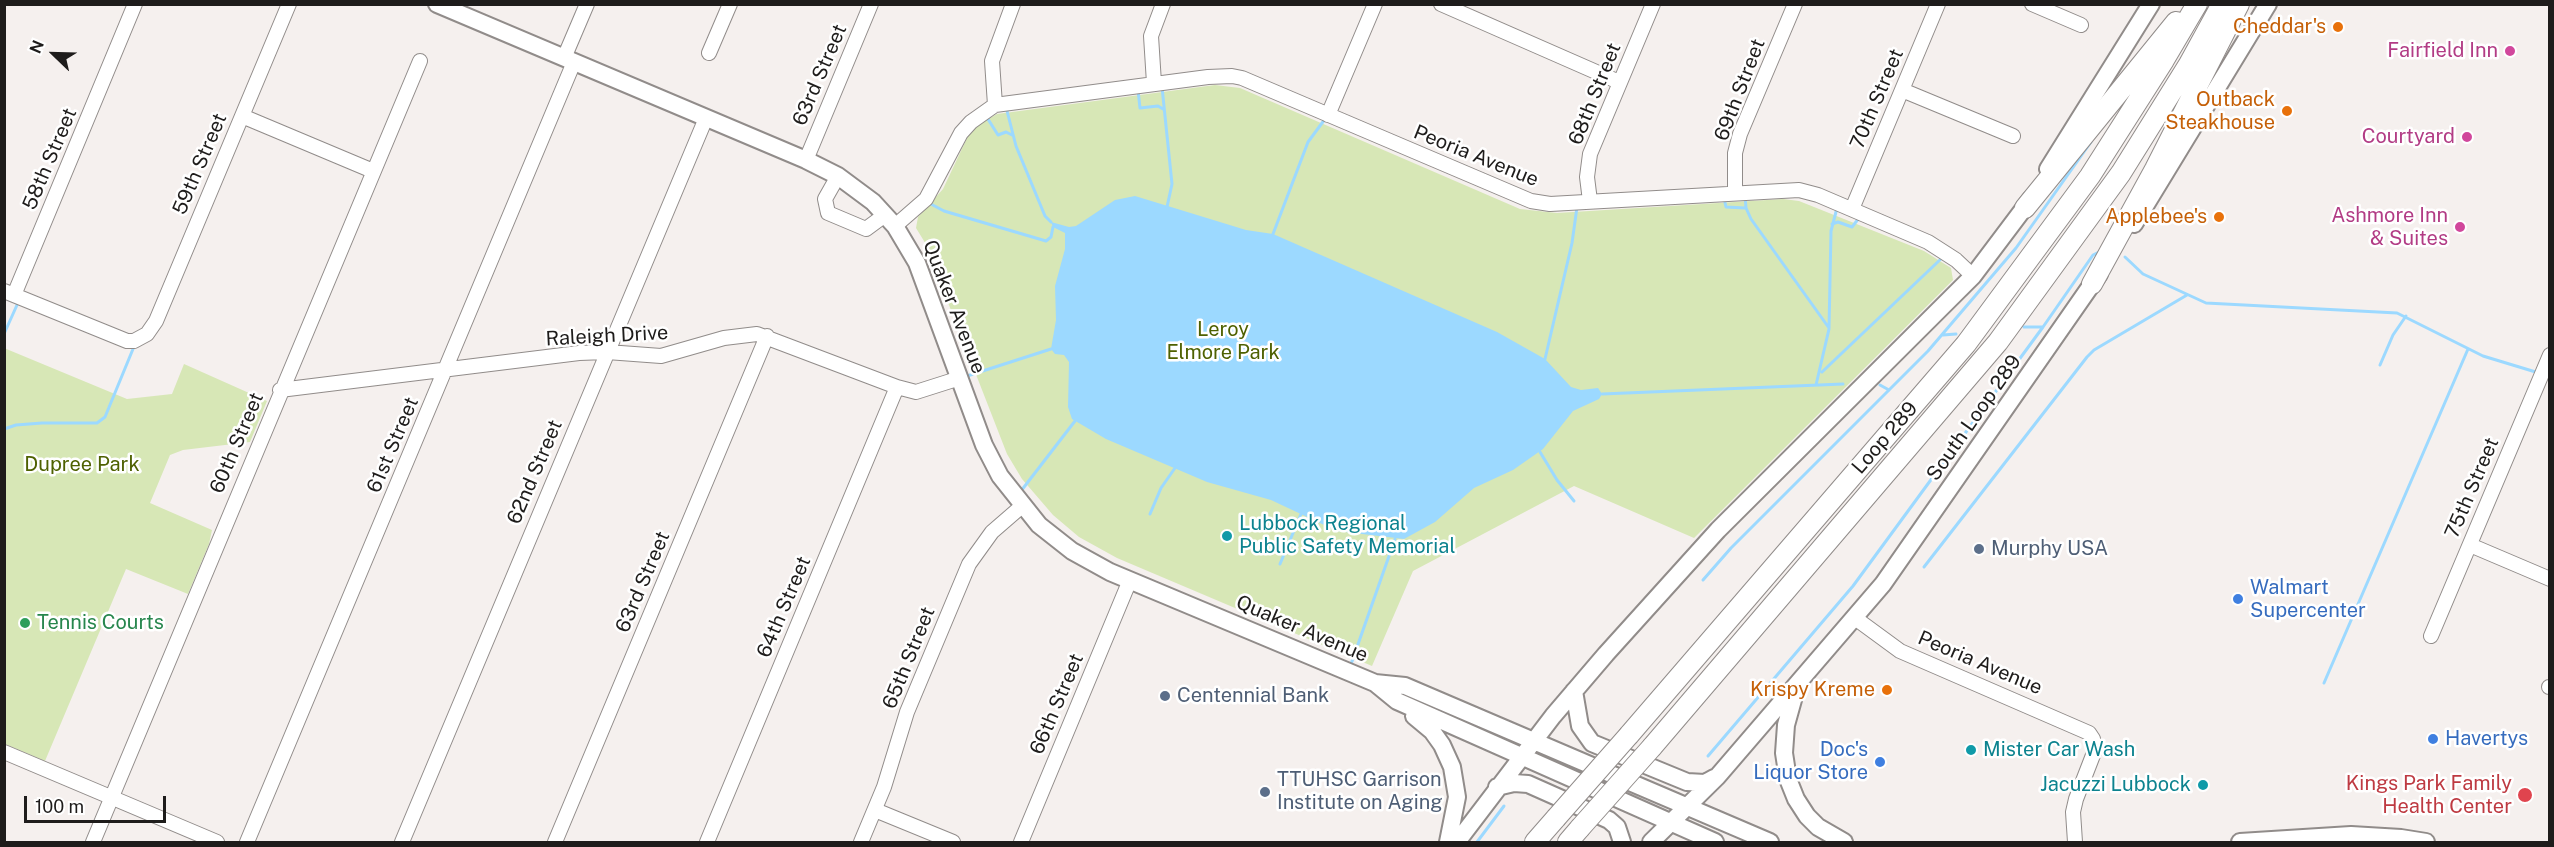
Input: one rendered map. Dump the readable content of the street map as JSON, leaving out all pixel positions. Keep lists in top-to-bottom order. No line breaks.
{"streets":{"highway":["Loop 289"],"main road":["Quaker Avenue","South Loop 289"],"street":["63rd Street","69th Street","68th Street","70th Street","Peoria Avenue","58th Street","59th Street","Raleigh Drive","60th Street","61st Street","62nd Street","75th Street","64th Street","65th Street","66th Street"]},"crossings":[["63rd Street","Quaker Avenue"],["63rd Street","Raleigh Drive"],["69th Street","Peoria Avenue"],["68th Street","Peoria Avenue"],["70th Street","Peoria Avenue"],["Peoria Avenue","South Loop 289"],["58th Street","59th Street"],["Quaker Avenue","Raleigh Drive"],["Quaker Avenue","South Loop 289"],["Quaker Avenue","61st Street"],["Quaker Avenue","62nd Street"],["Quaker Avenue","65th Street"],["Quaker Avenue","66th Street"],["Raleigh Drive","60th Street"],["Raleigh Drive","61st Street"],["Raleigh Drive","62nd Street"],["Raleigh Drive","64th Street"]],"parks":["Leroy Elmore Park","Dupree Park"],"places":["Cheddar's","Fairfield Inn","Outback Steakhouse","Courtyard","Applebee's","Ashmore Inn & Suites","Lubbock Regional Public Safety Memorial","Murphy USA","Walmart Supercenter","Tennis Courts","Krispy Kreme","Centennial Bank","Havertys","Mister Car Wash","Doc's Liquor Store","Jacuzzi Lubbock","TTUHSC Garrison Institute on Aging","Kings Park Family Health Center"],"scale_bar":"100 m","north":"top left"}
